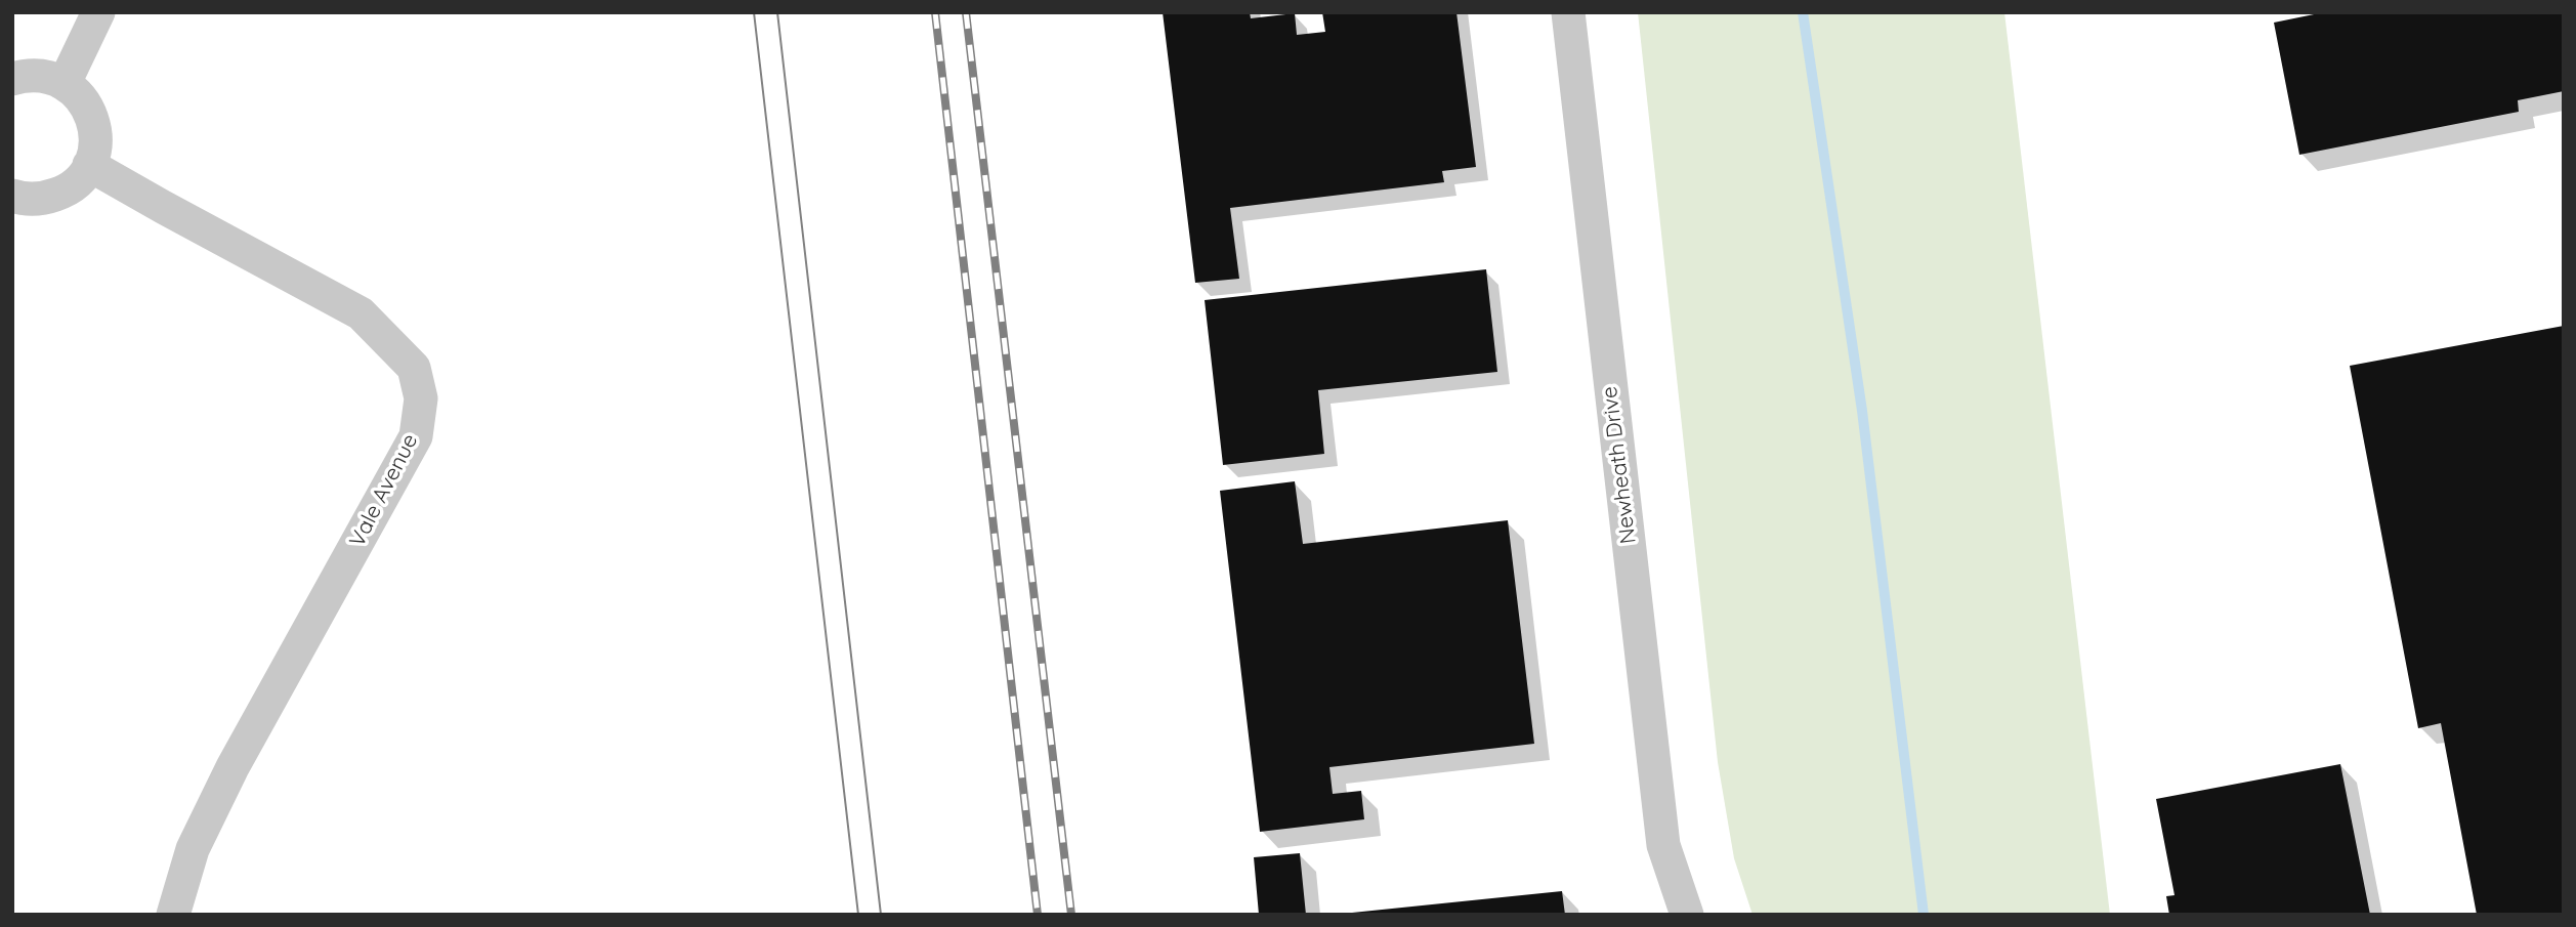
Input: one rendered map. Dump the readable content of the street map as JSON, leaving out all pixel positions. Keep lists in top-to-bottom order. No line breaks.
{"streets":{"street":["Newheath Drive","Vale Avenue"]}}
